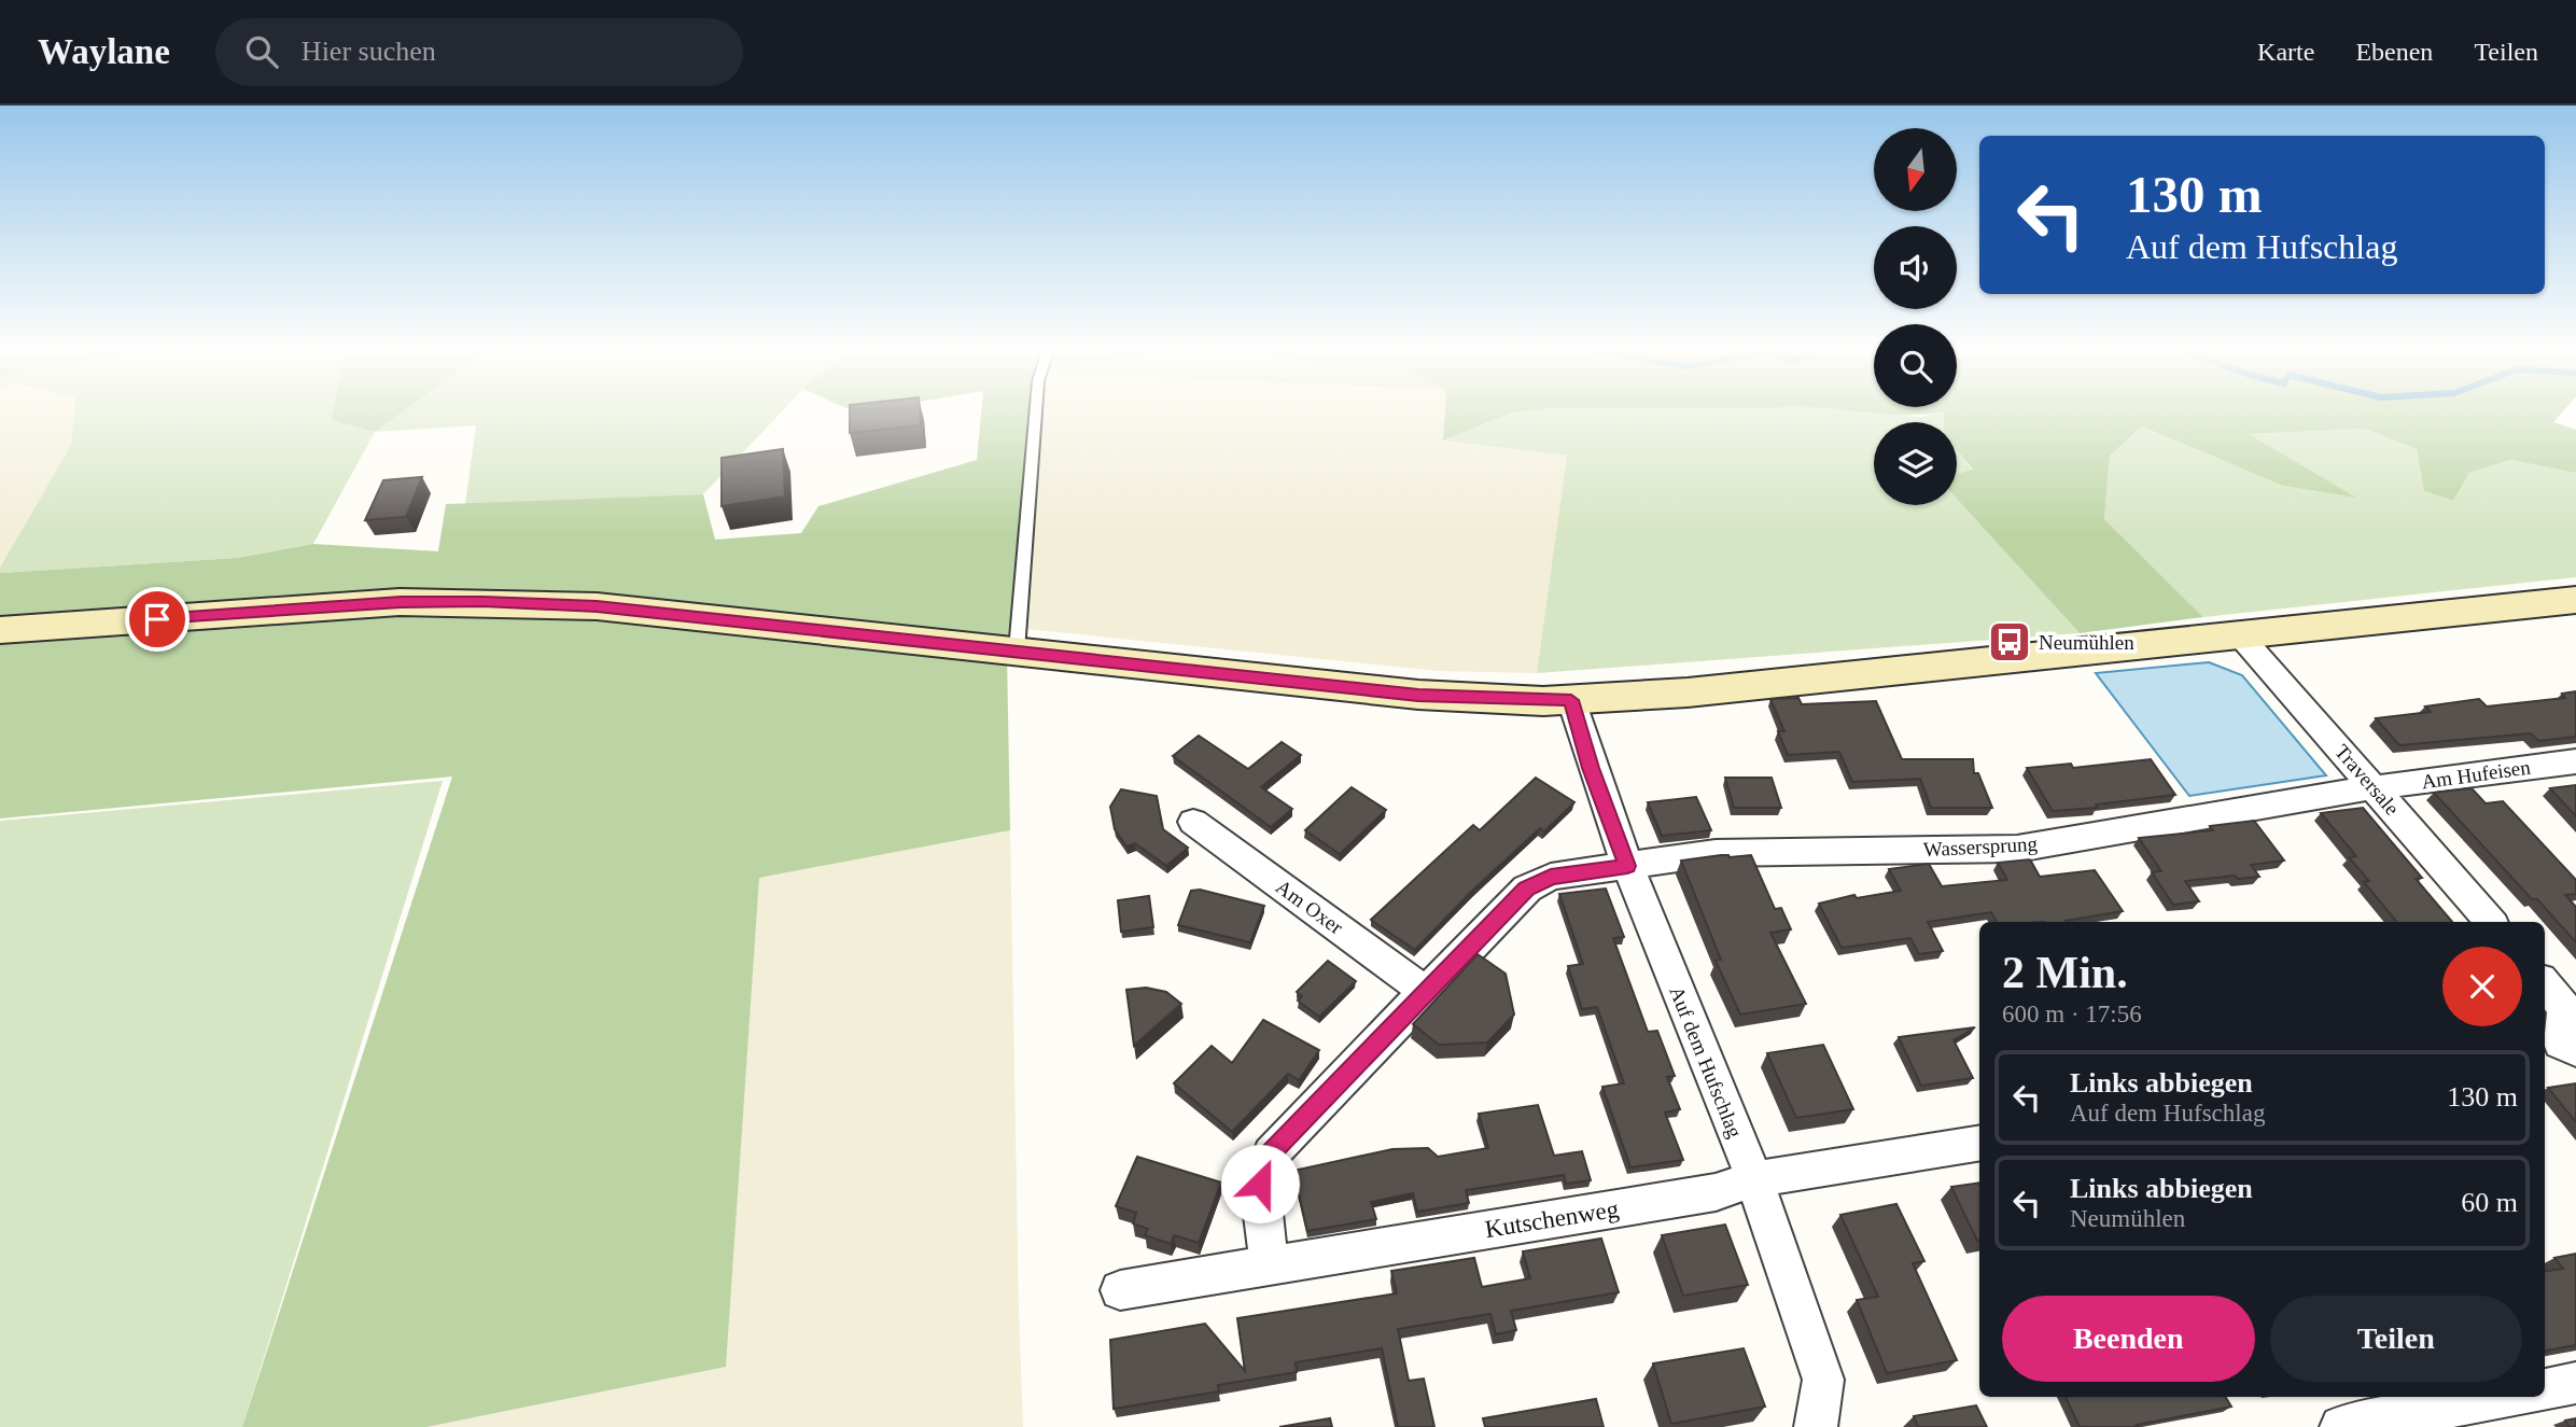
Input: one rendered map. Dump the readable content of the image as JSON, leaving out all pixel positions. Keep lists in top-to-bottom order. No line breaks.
{"streets":{"street":["Am Hufeisen","Traversale","Wassersprung","Am Oxer","Auf dem Hufschlag","Kutschenweg"]},"crossings":[["Am Hufeisen","Traversale"],["Am Hufeisen","Wassersprung"],["Traversale","Wassersprung"],["Wassersprung","Am Oxer"],["Wassersprung","Auf dem Hufschlag"],["Wassersprung","Kutschenweg"],["Auf dem Hufschlag","Kutschenweg"]],"places":{"bus stop":["Neumühlen"]},"north":"bottom","page":{"header":"Waylane","search":"Hier suchen","nav":["Karte","Ebenen","Teilen"],"turn":["130 m","Auf dem Hufschlag"],"heading":["2 Min.","600 m · 17:56"],"list":[{"name":"Links abbiegen","note":"Auf dem Hufschlag","value":"130 m"},{"name":"Links abbiegen","note":"Neumühlen","value":"60 m"}],"buttons":["Beenden","Teilen"]}}
